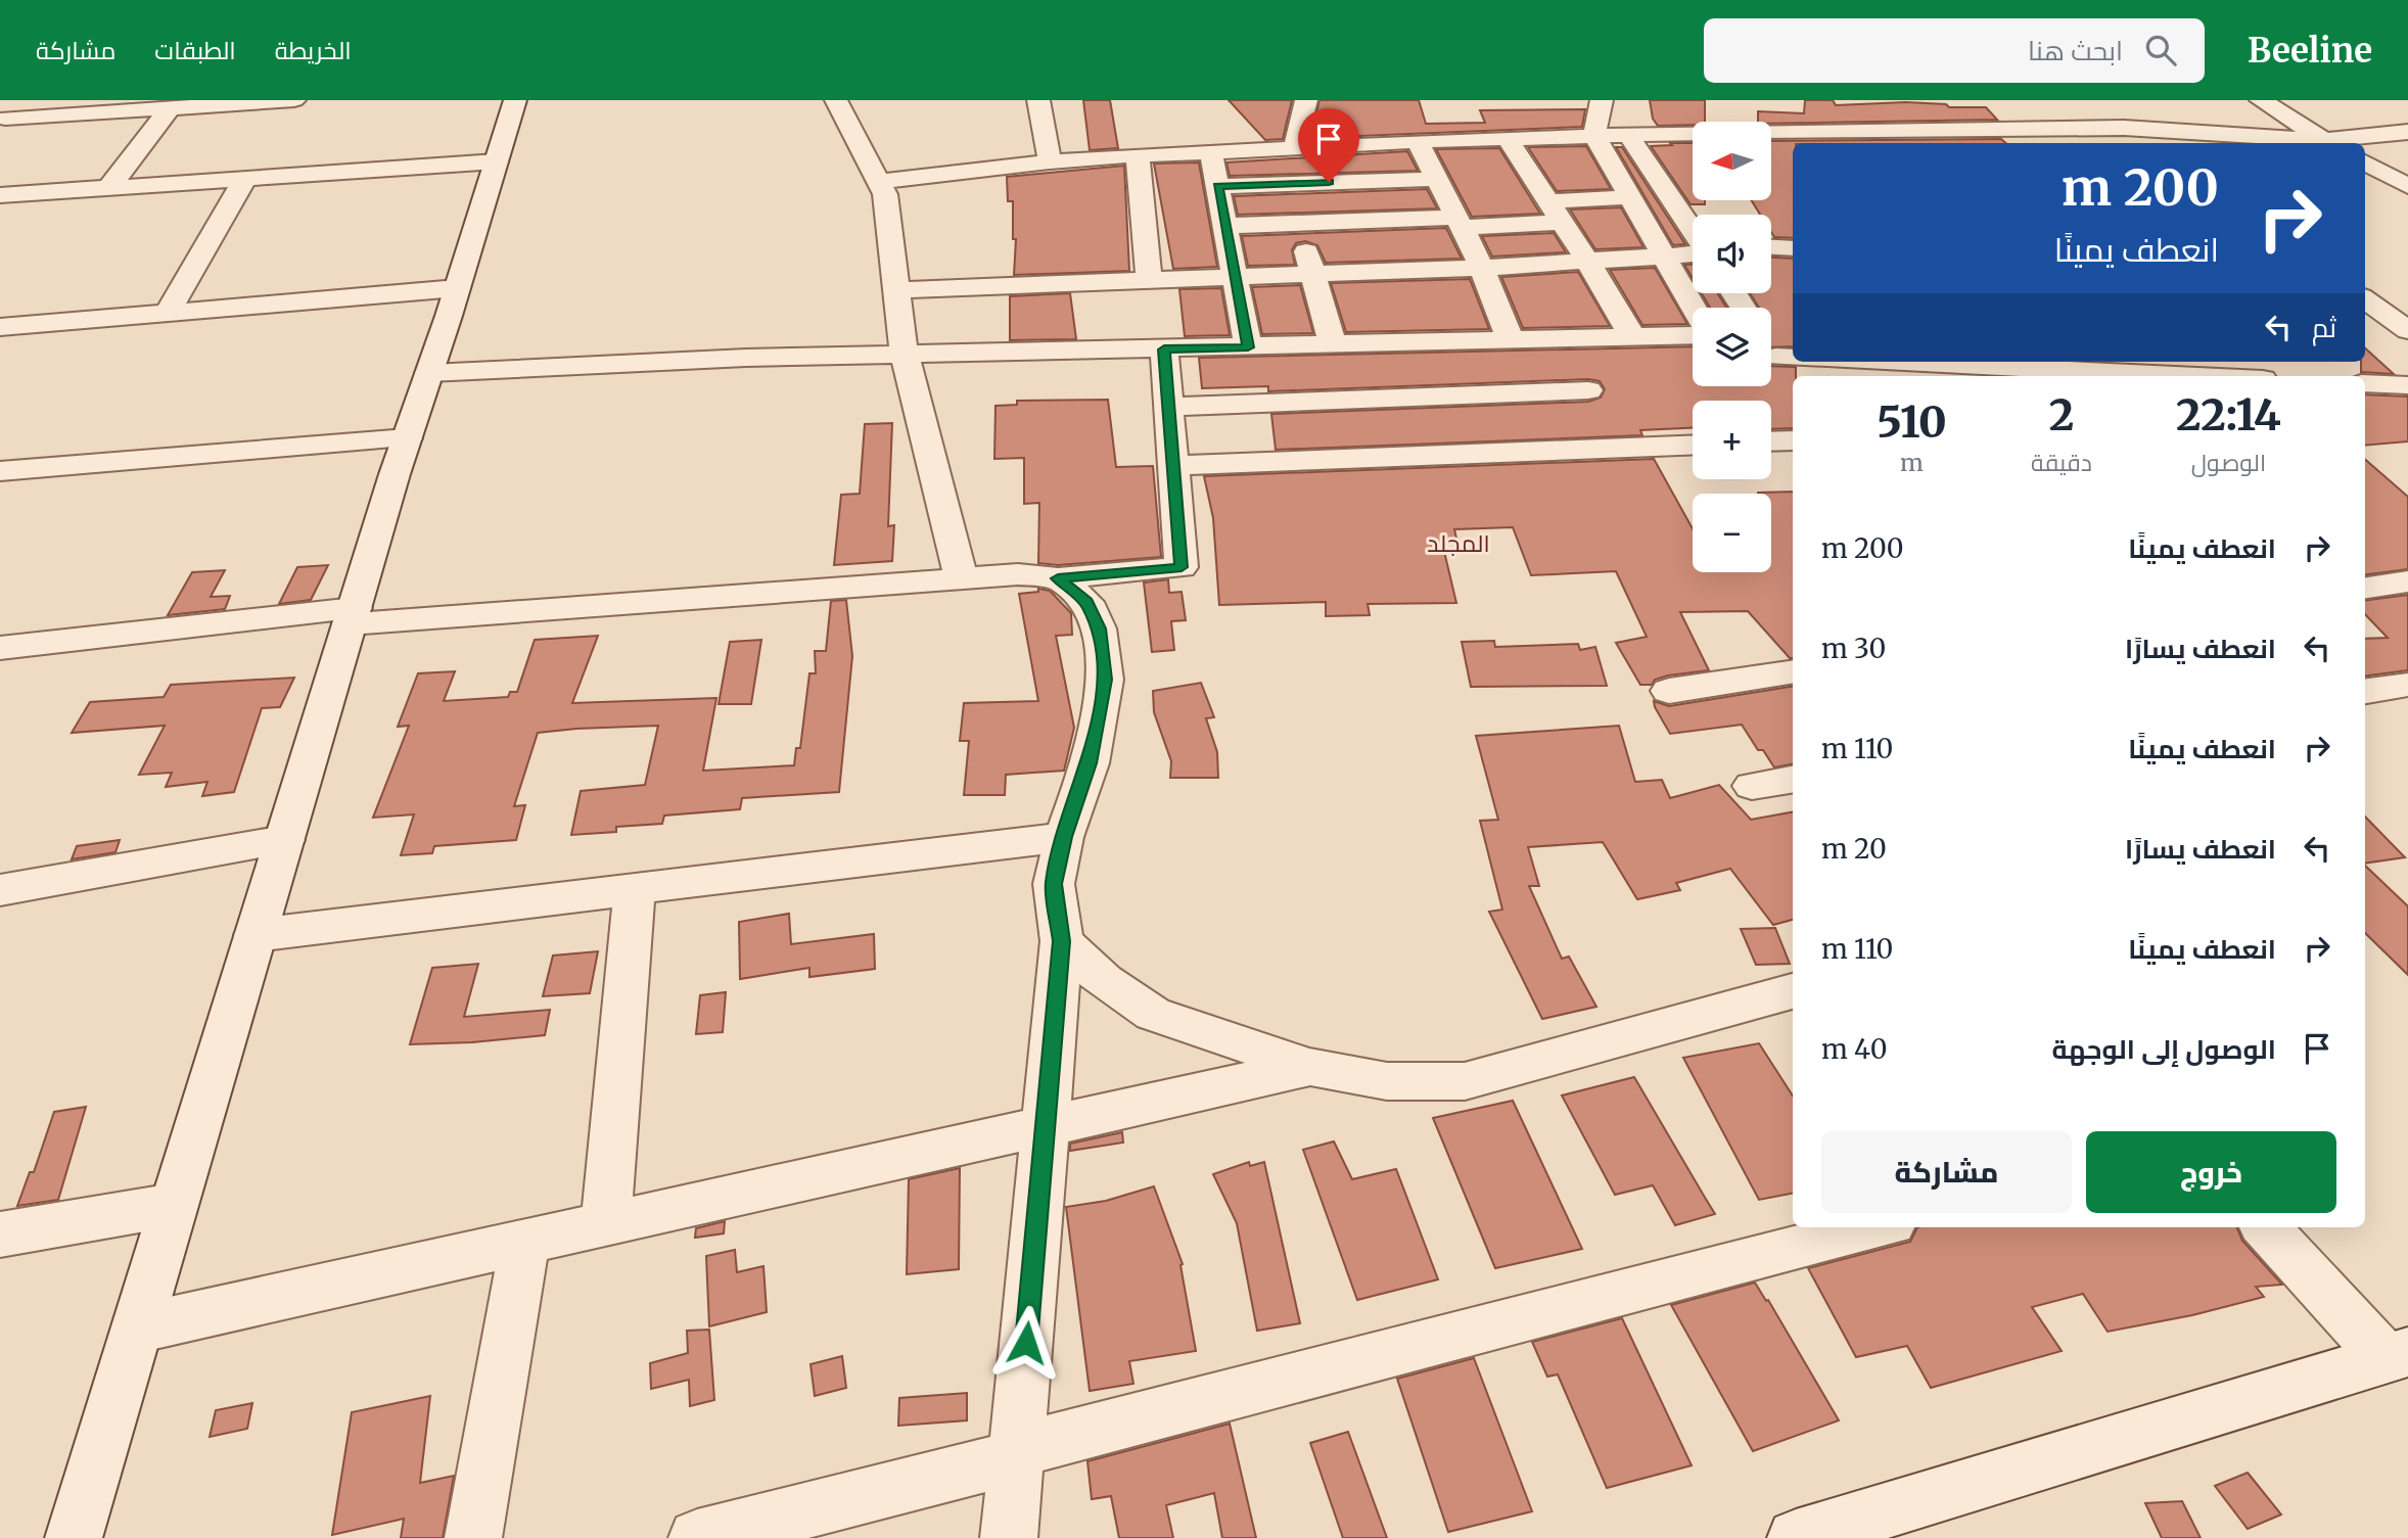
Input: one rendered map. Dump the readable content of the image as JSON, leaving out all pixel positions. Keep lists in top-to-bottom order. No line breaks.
{"districts":["المجلد"],"north":"left","page":{"header":"Beeline","search":"ابحث هنا","nav":["الخريطة","الطبقات","مشاركة"],"map_buttons":["+","−"],"turn":["200 m","انعطف يمينًا"],"then":"ثم","eta":["22:14","الوصول","2","دقيقة","510","m"],"list":[{"name":"انعطف يمينًا","value":"200 m"},{"name":"انعطف يسارًا","value":"30 m"},{"name":"انعطف يمينًا","value":"110 m"},{"name":"انعطف يسارًا","value":"20 m"},{"name":"انعطف يمينًا","value":"110 m"},{"name":"الوصول إلى الوجهة","value":"40 m"}],"buttons":["خروج","مشاركة"]}}
